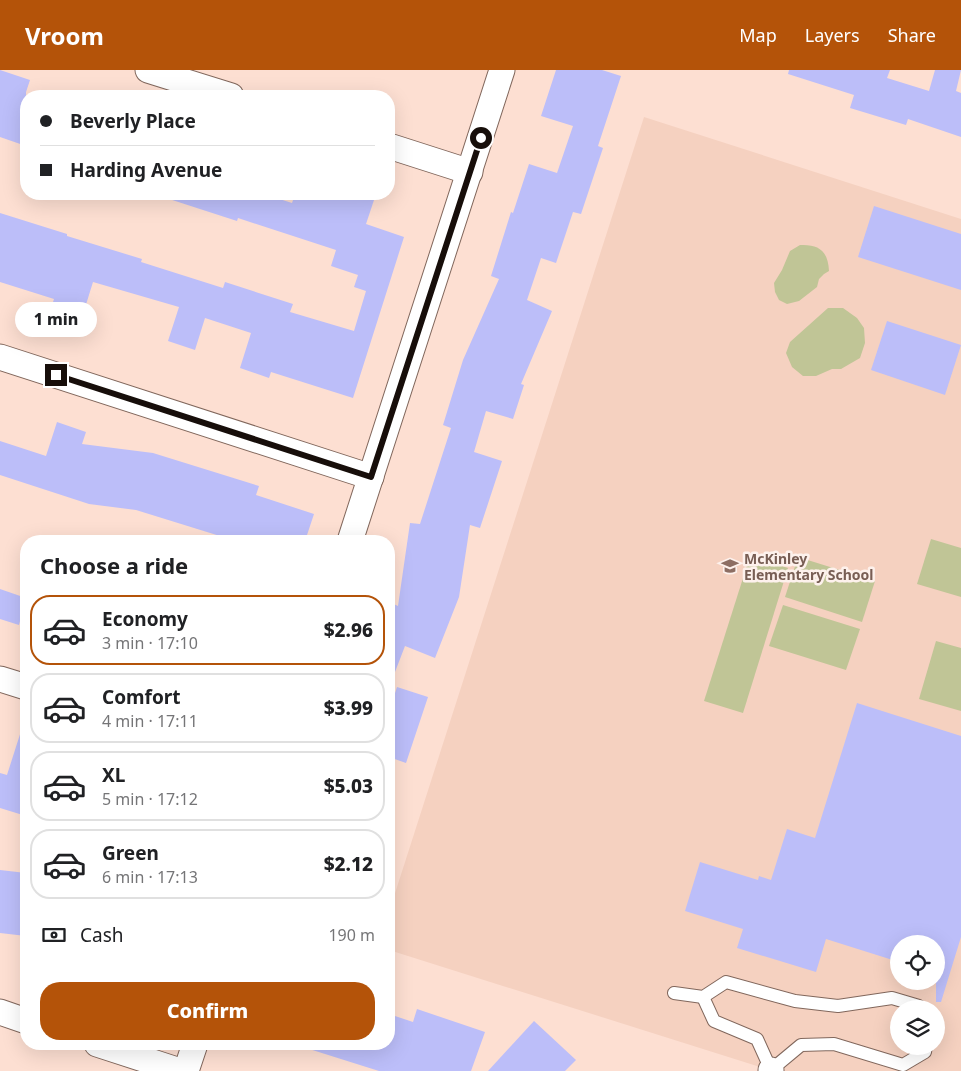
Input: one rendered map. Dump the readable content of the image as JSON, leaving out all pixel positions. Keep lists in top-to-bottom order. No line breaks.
{"places":{"school or university":["McKinley Elementary School"]},"page":{"header":"Vroom","nav":["Map","Layers","Share"],"banner":["Beverly Place","Harding Avenue"],"bubble":"1 min","heading":"Choose a ride","list":[{"name":"Economy","note":"3 min · 17:10","value":"$2.96"},{"name":"Comfort","note":"4 min · 17:11","value":"$3.99"},{"name":"XL","note":"5 min · 17:12","value":"$5.03"},{"name":"Green","note":"6 min · 17:13","value":"$2.12"}],"pay":["Cash","190 m"],"buttons":"Confirm"}}
